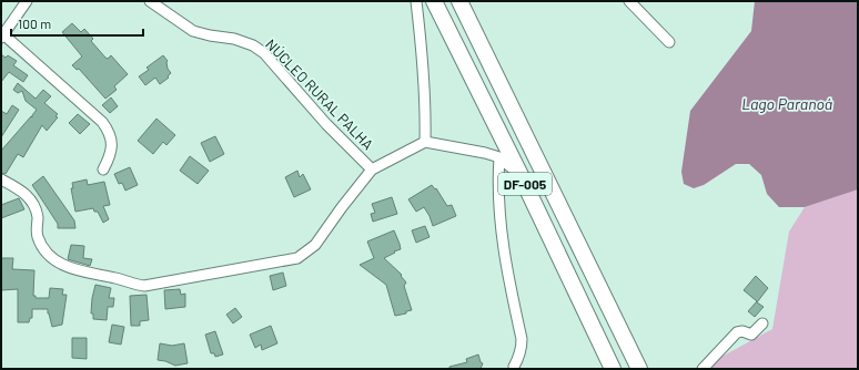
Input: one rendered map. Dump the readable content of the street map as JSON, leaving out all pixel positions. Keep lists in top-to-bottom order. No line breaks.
{"streets":{"main road":["DF-005"],"street":["NÚCLEO RURAL PALHA"]},"water":["Lago Paranoá"],"scale_bar":"100 m"}
